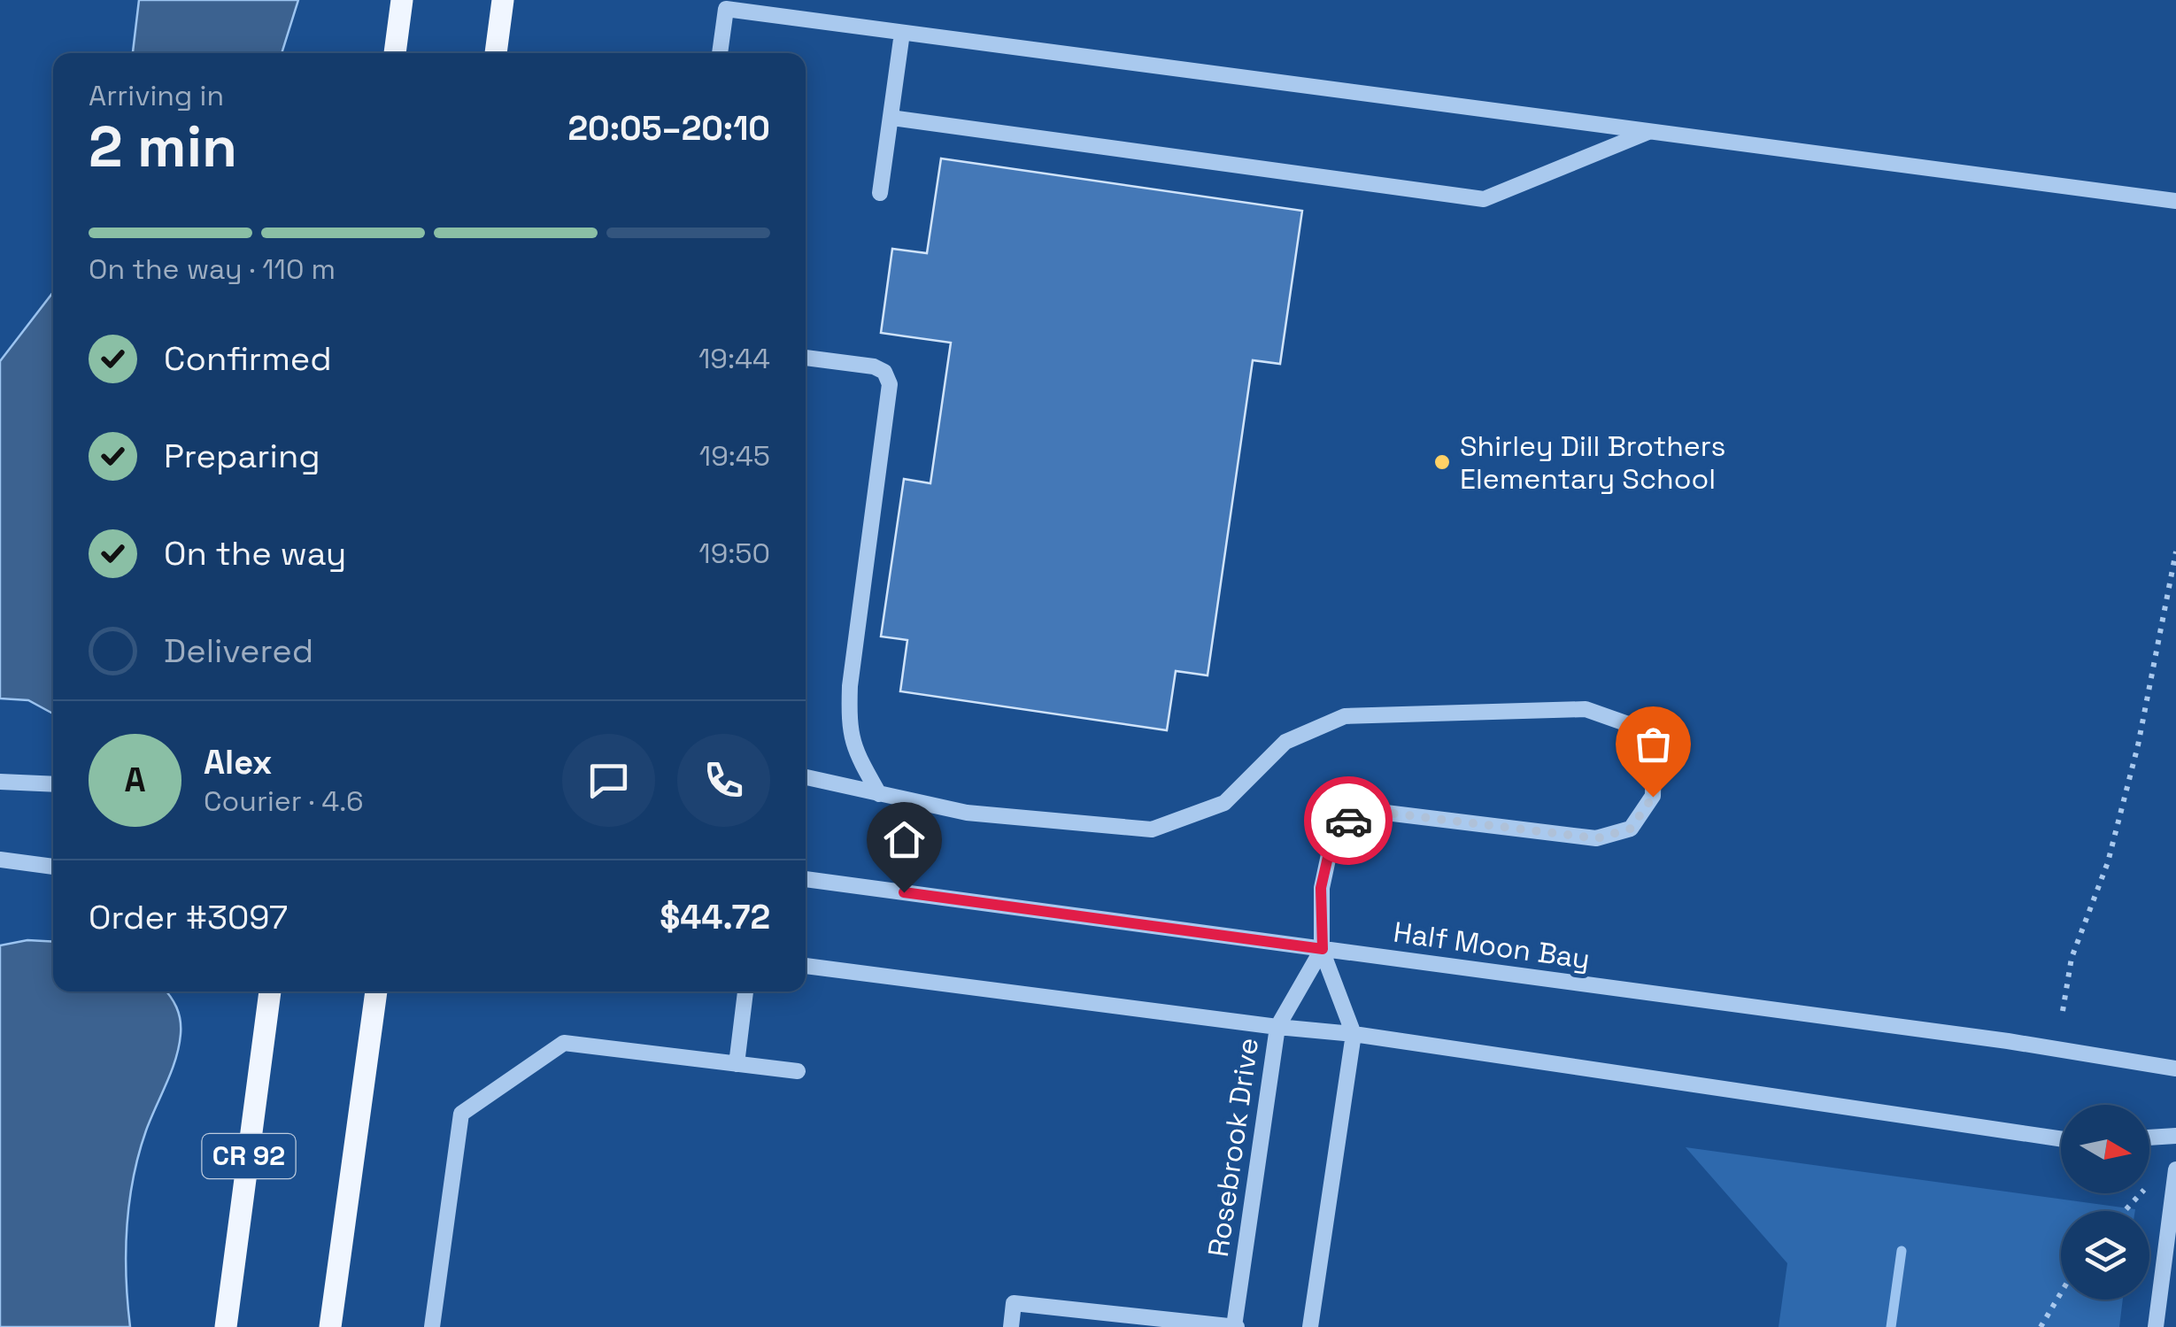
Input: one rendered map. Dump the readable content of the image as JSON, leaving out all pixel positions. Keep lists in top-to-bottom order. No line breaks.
{"streets":{"main road":["CR 92"],"street":["Half Moon Bay","Rosebrook Drive"]},"crossings":[["Half Moon Bay","Rosebrook Drive"]],"places":["Shirley Dill Brothers Elementary School"],"north":"right","page":{"heading":["2 min","Arriving in","20:05–20:10"],"panel":["Alex","Courier · 4.6","Order #3097","$44.72"],"bar":"On the way · 110 m","list":[["Confirmed","19:44"],["Preparing","19:45"],["On the way","19:50"],"Delivered"],"round":"A"}}
